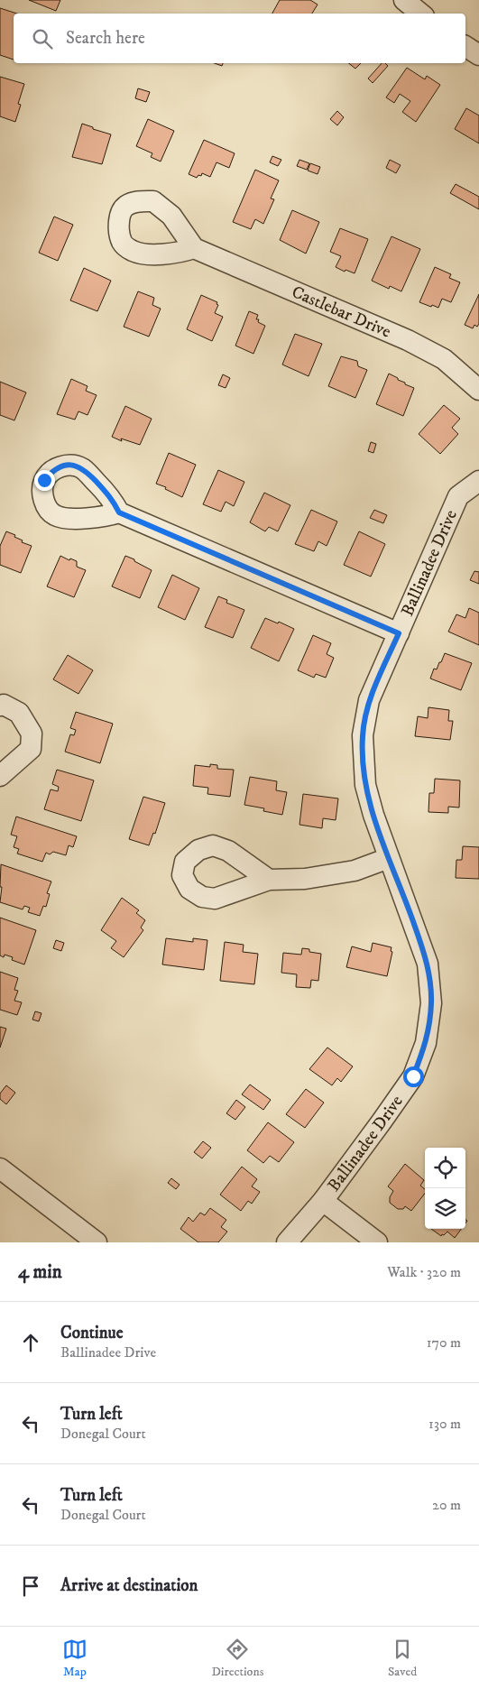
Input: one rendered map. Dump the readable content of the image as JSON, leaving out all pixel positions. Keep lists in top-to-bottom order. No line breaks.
{"streets":{"street":["Castlebar Drive","Ballinadee Drive"]},"page":{"search":"Search here","heading":["4 min","Walk · 320 m"],"list":[["Continue","Ballinadee Drive","170 m"],["Turn left","Donegal Court","130 m"],["Turn left","Donegal Court","20 m"],"Arrive at destination"],"nav":["Map","Directions","Saved"]}}
